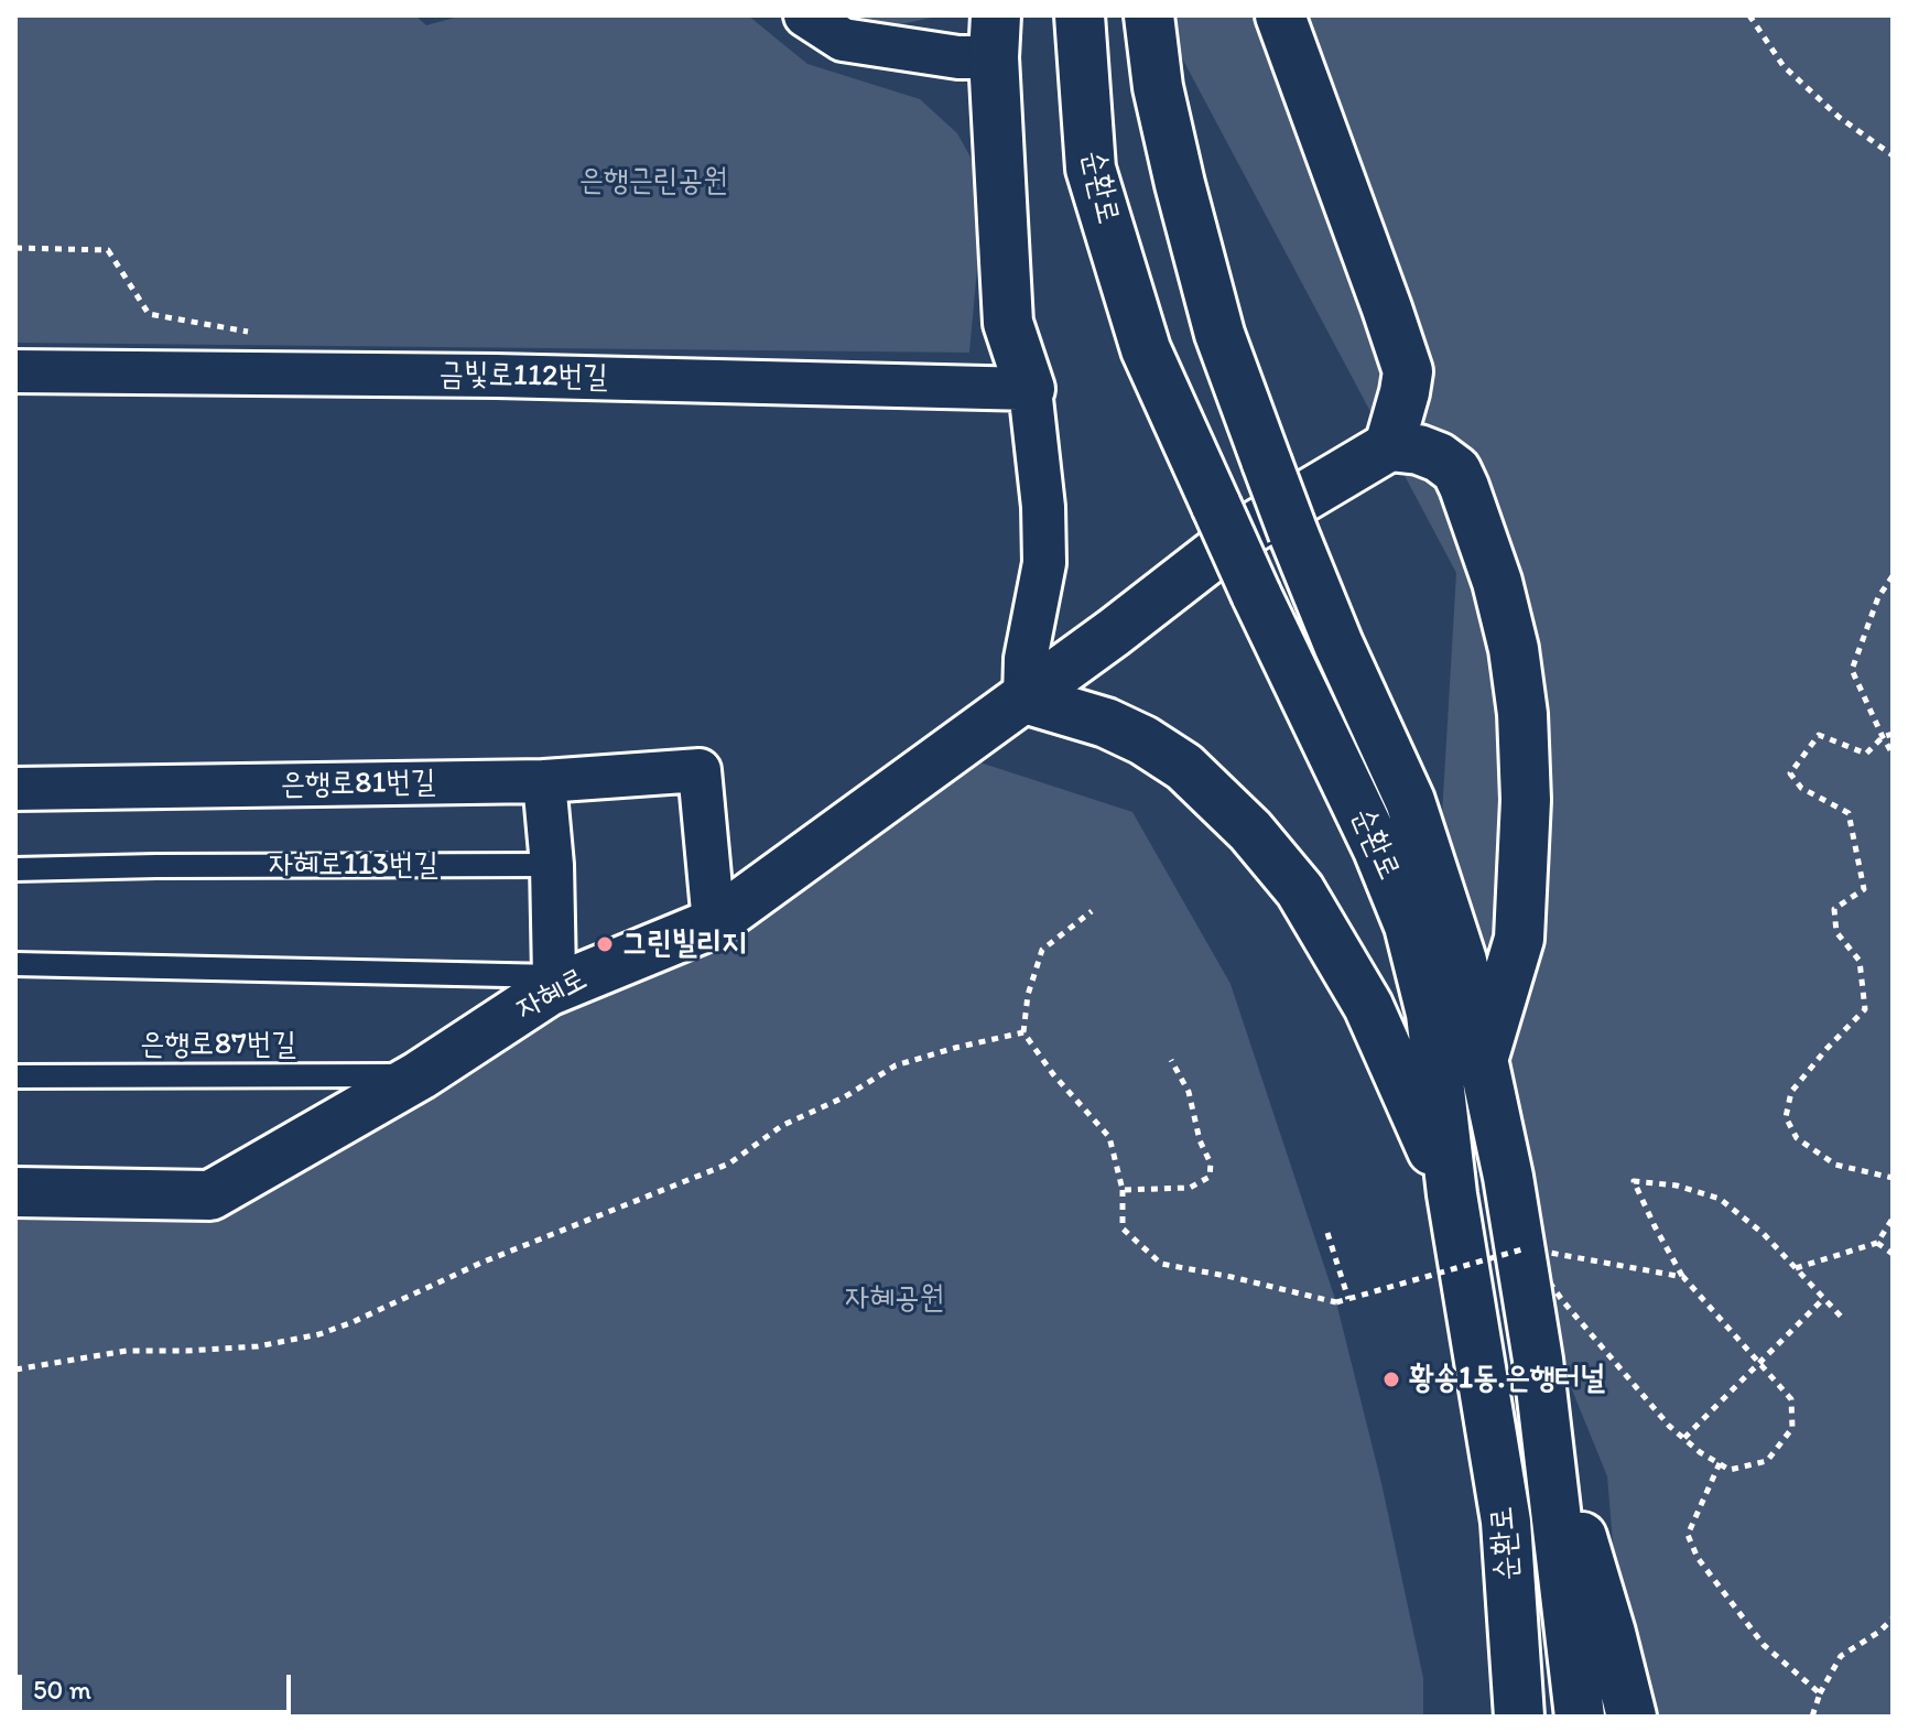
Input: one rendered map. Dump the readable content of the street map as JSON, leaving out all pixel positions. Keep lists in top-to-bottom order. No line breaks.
{"streets":{"main road":["순환로","자혜로"],"street":["금빛로112번길","은행로81번길"],"lane":["자혜로113번길","은행로87번길"]},"crossings":[["은행로81번길","자혜로"],["자혜로","은행로87번길"]],"parks":["은행근린공원","자혜공원"],"places":["그린빌리지","황송1동.은행터널"],"scale_bar":"50 m"}
